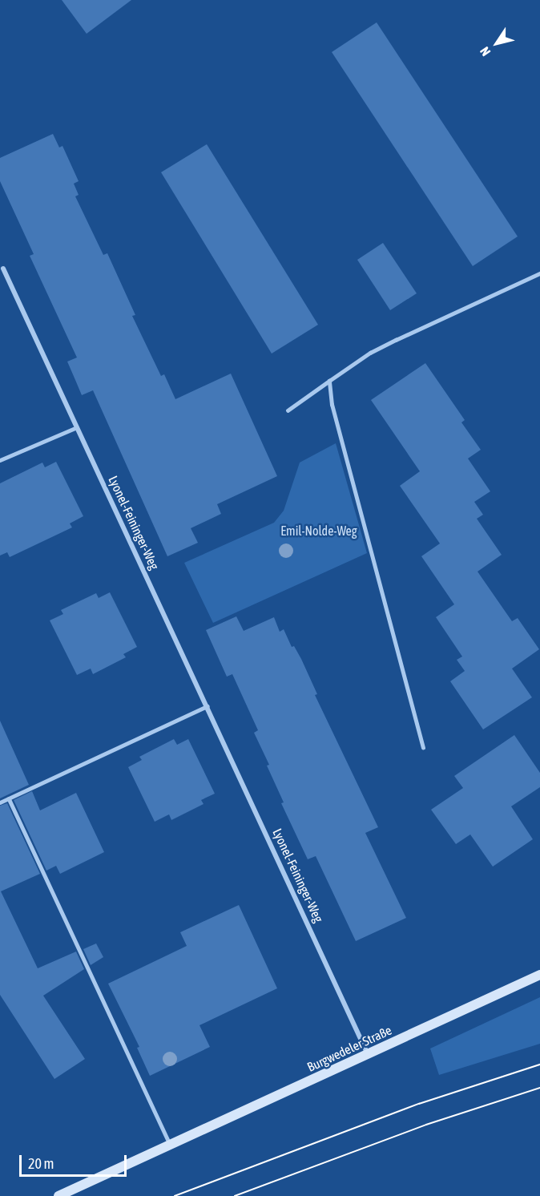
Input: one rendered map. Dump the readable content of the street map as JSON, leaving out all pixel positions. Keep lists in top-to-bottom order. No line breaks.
{"streets":{"main road":["Burgwedeler Straße"],"street":["Lyonel-Feininger-Weg"]},"crossings":[["Lyonel-Feininger-Weg","Burgwedeler Straße"]],"parks":["Emil-Nolde-Weg"],"scale_bar":"20 m","north":"bottom left"}
